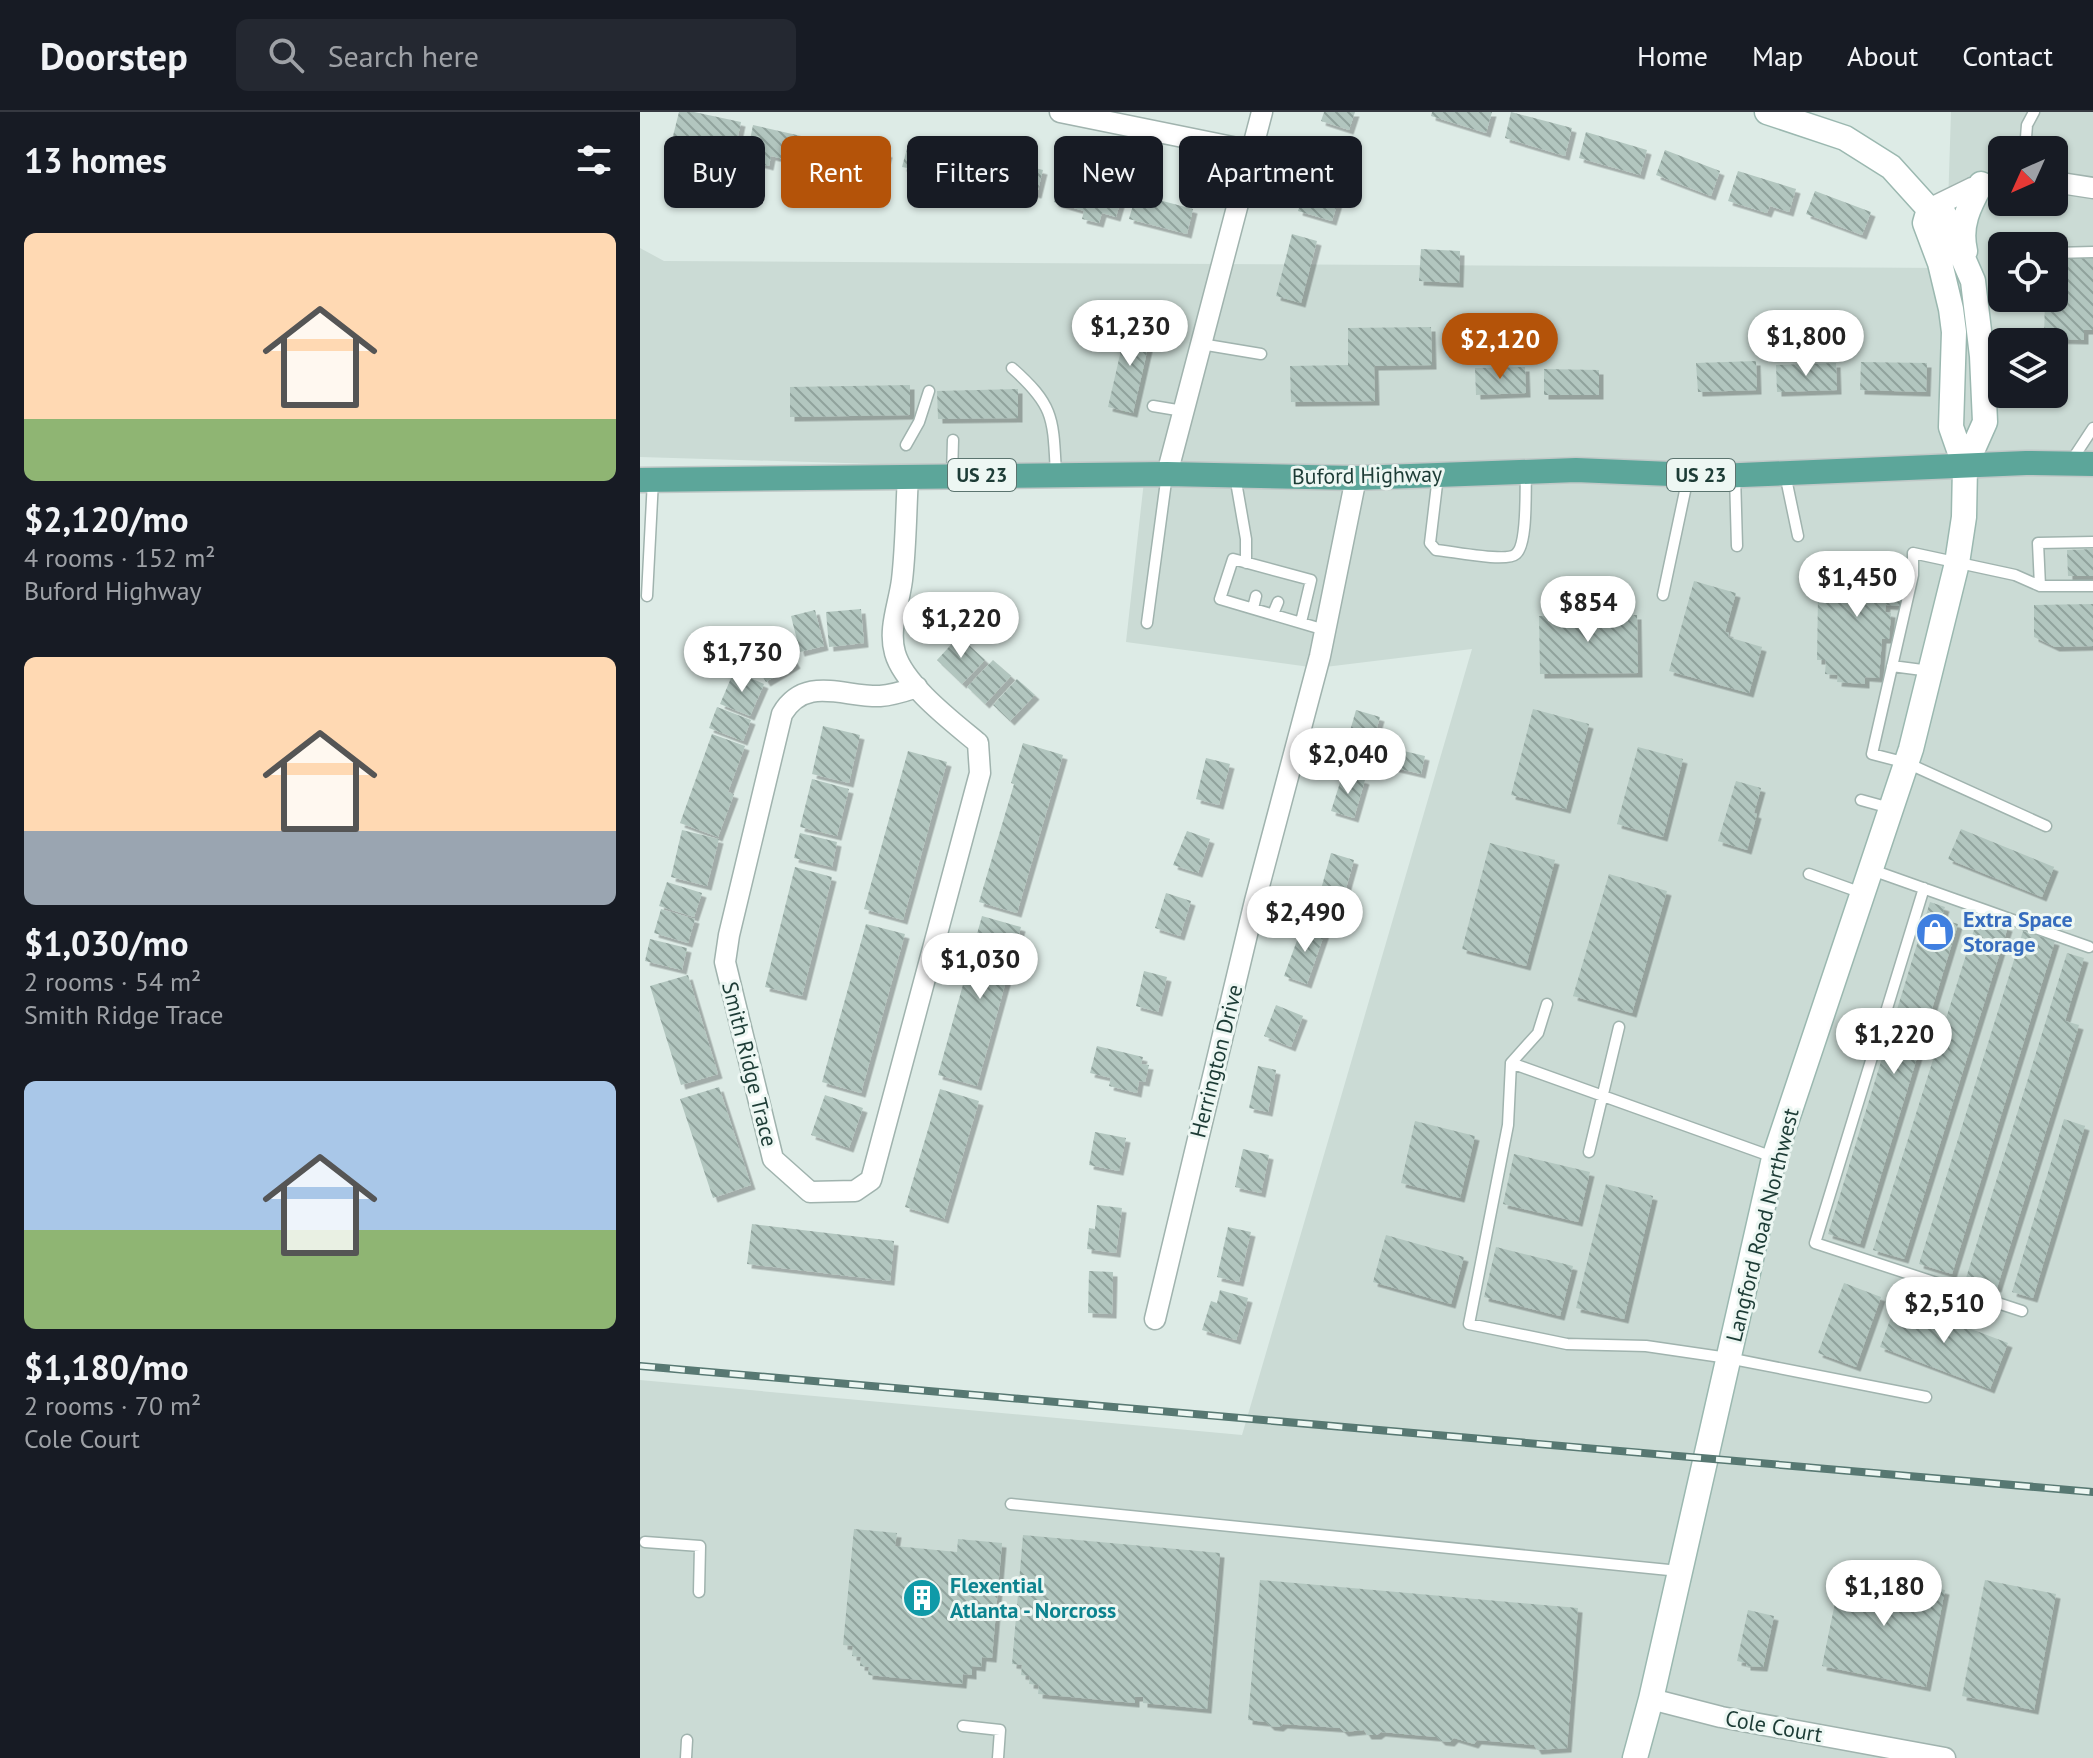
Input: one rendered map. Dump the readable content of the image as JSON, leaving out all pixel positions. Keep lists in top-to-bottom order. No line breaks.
{"streets":{"main road":["US 23","Buford Highway"],"street":["Herrington Drive","Smith Ridge Trace","Langford Road Northwest","Cole Court"]},"crossings":[["Buford Highway","Herrington Drive"],["Buford Highway","Smith Ridge Trace"],["Buford Highway","Langford Road Northwest"],["Langford Road Northwest","Cole Court"]],"places":{"shop":["Extra Space Storage"],"building":["Flexential Atlanta - Norcross"]},"north":"bottom left","page":{"header":"Doorstep","search":"Search here","nav":["Home","Map","About","Contact"],"heading":"13 homes","chip":["Buy","Rent","Filters","New","Apartment"],"list":[{"name":"$2,120/mo","note":"4 rooms · 152 m² · Buford Highway"},{"name":"$1,030/mo","note":"2 rooms · 54 m² · Smith Ridge Trace"},{"name":"$1,180/mo","note":"2 rooms · 70 m² · Cole Court"}],"price":["$1,230","$1,800","$2,120","$1,450","$854","$1,220","$1,730","$2,040","$2,490","$1,030","$1,220","$2,510","$1,180"]}}
